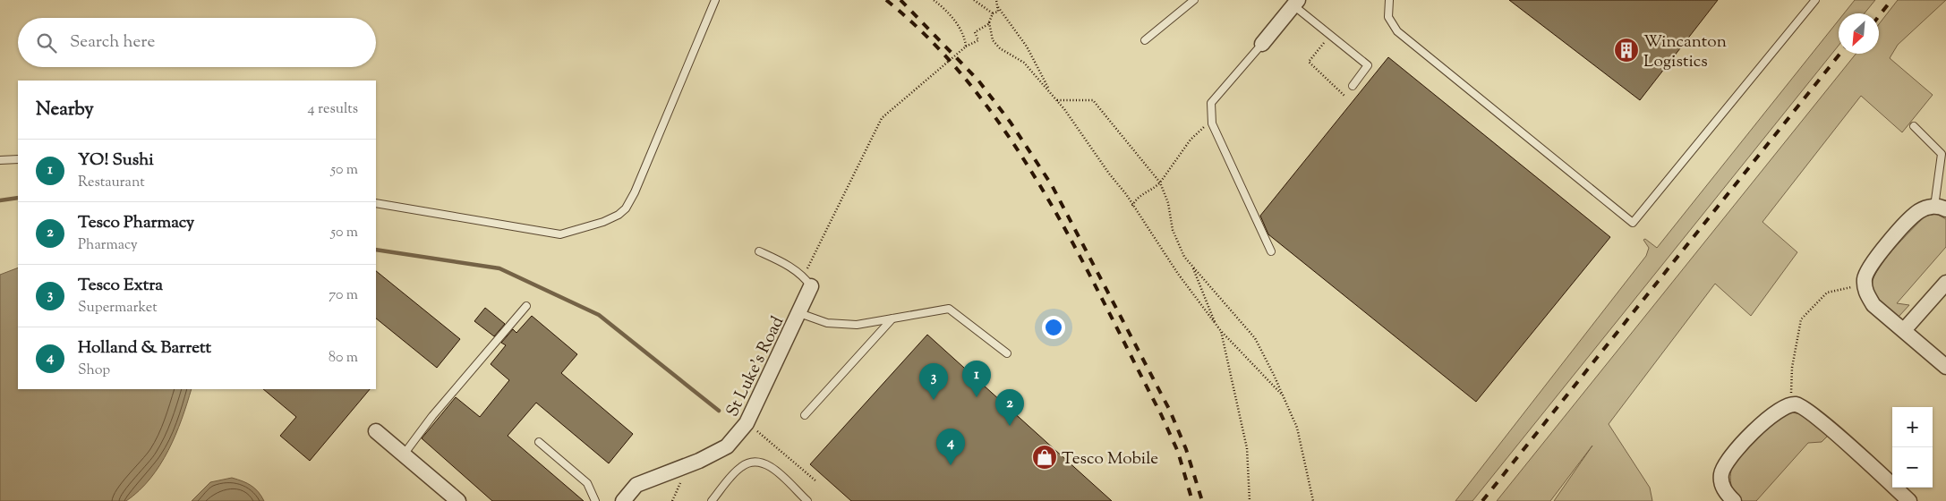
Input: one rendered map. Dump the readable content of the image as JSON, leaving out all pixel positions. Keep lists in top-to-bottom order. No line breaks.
{"streets":{"street":["St Luke's Road"]},"places":{"building":["Wincanton Logistics"],"shop":["Tesco Mobile"]},"north":"bottom left","page":{"search":"Search here","heading":["Nearby","4 results"],"list":[{"mark":"1","name":"YO! Sushi","note":"Restaurant","value":"50 m"},{"mark":"2","name":"Tesco Pharmacy","note":"Pharmacy","value":"50 m"},{"mark":"3","name":"Tesco Extra","note":"Supermarket","value":"70 m"},{"mark":"4","name":"Holland & Barrett","note":"Shop","value":"80 m"}],"pins":["1","3","2","4"],"map_buttons":["+","−"]}}
